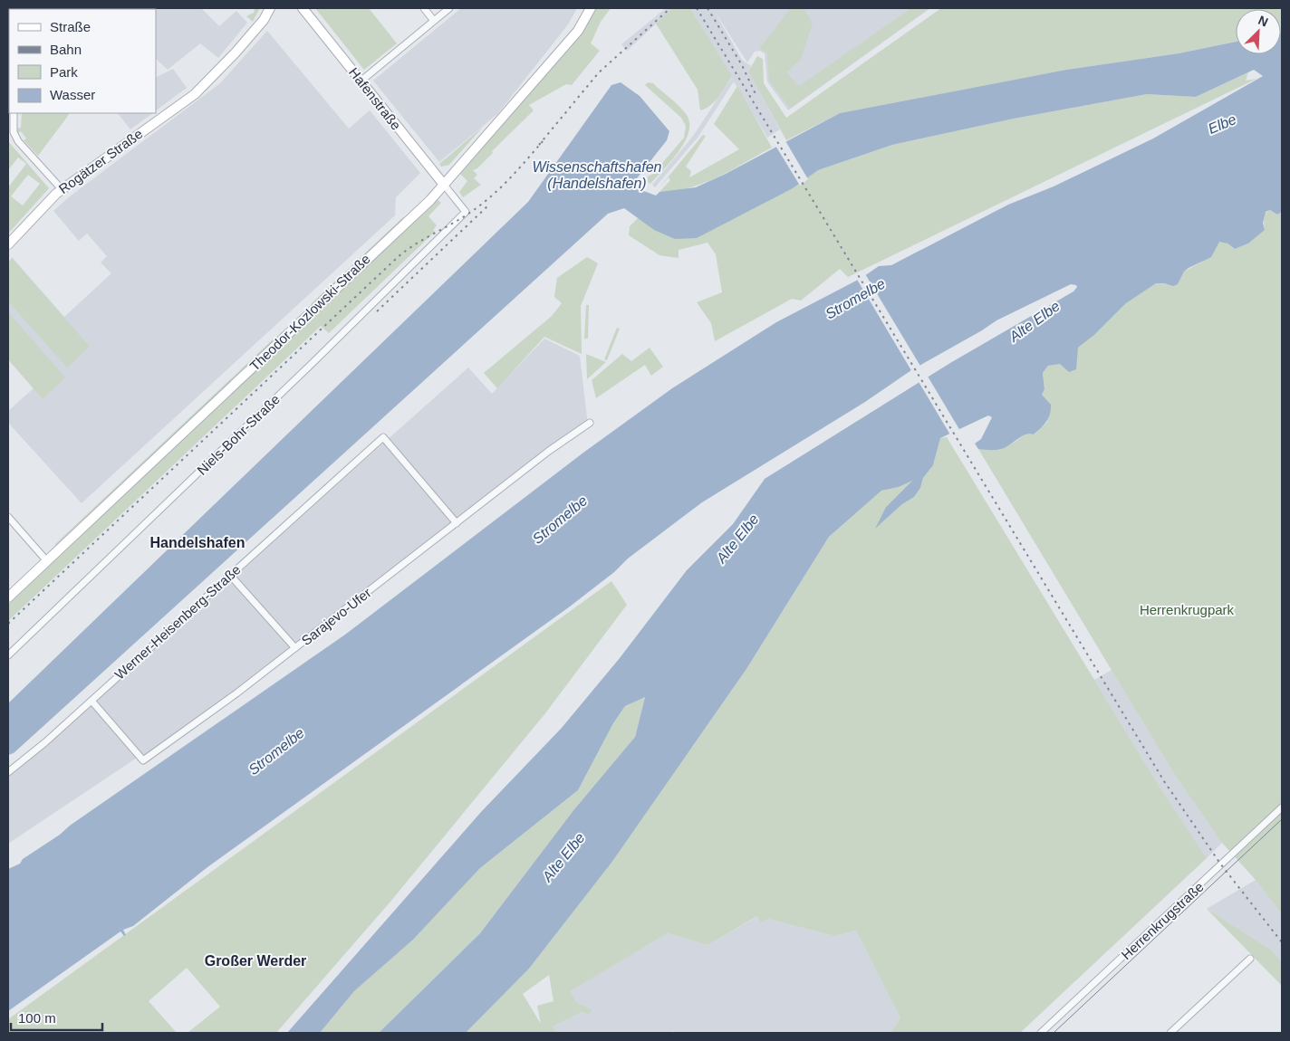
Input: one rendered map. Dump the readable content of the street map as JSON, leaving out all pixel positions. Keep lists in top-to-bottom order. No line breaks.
{"streets":{"main road":["Hafenstraße","Rogätzer Straße","Theodor-Kozlowski-Straße"],"street":["Niels-Bohr-Straße","Sarajevo-Ufer","Werner-Heisenberg-Straße","Herrenkrugstraße"]},"crossings":[["Hafenstraße","Theodor-Kozlowski-Straße"],["Hafenstraße","Niels-Bohr-Straße"],["Theodor-Kozlowski-Straße","Niels-Bohr-Straße"],["Sarajevo-Ufer","Werner-Heisenberg-Straße"]],"districts":["Handelshafen","Großer Werder"],"water":["Elbe","Wissenschaftshafen (Handelshafen)","Stromelbe","Alte Elbe"],"parks":["Herrenkrugpark"],"legend":["Straße","Bahn","Park","Wasser"],"scale_bar":"100 m","north":"top right"}
